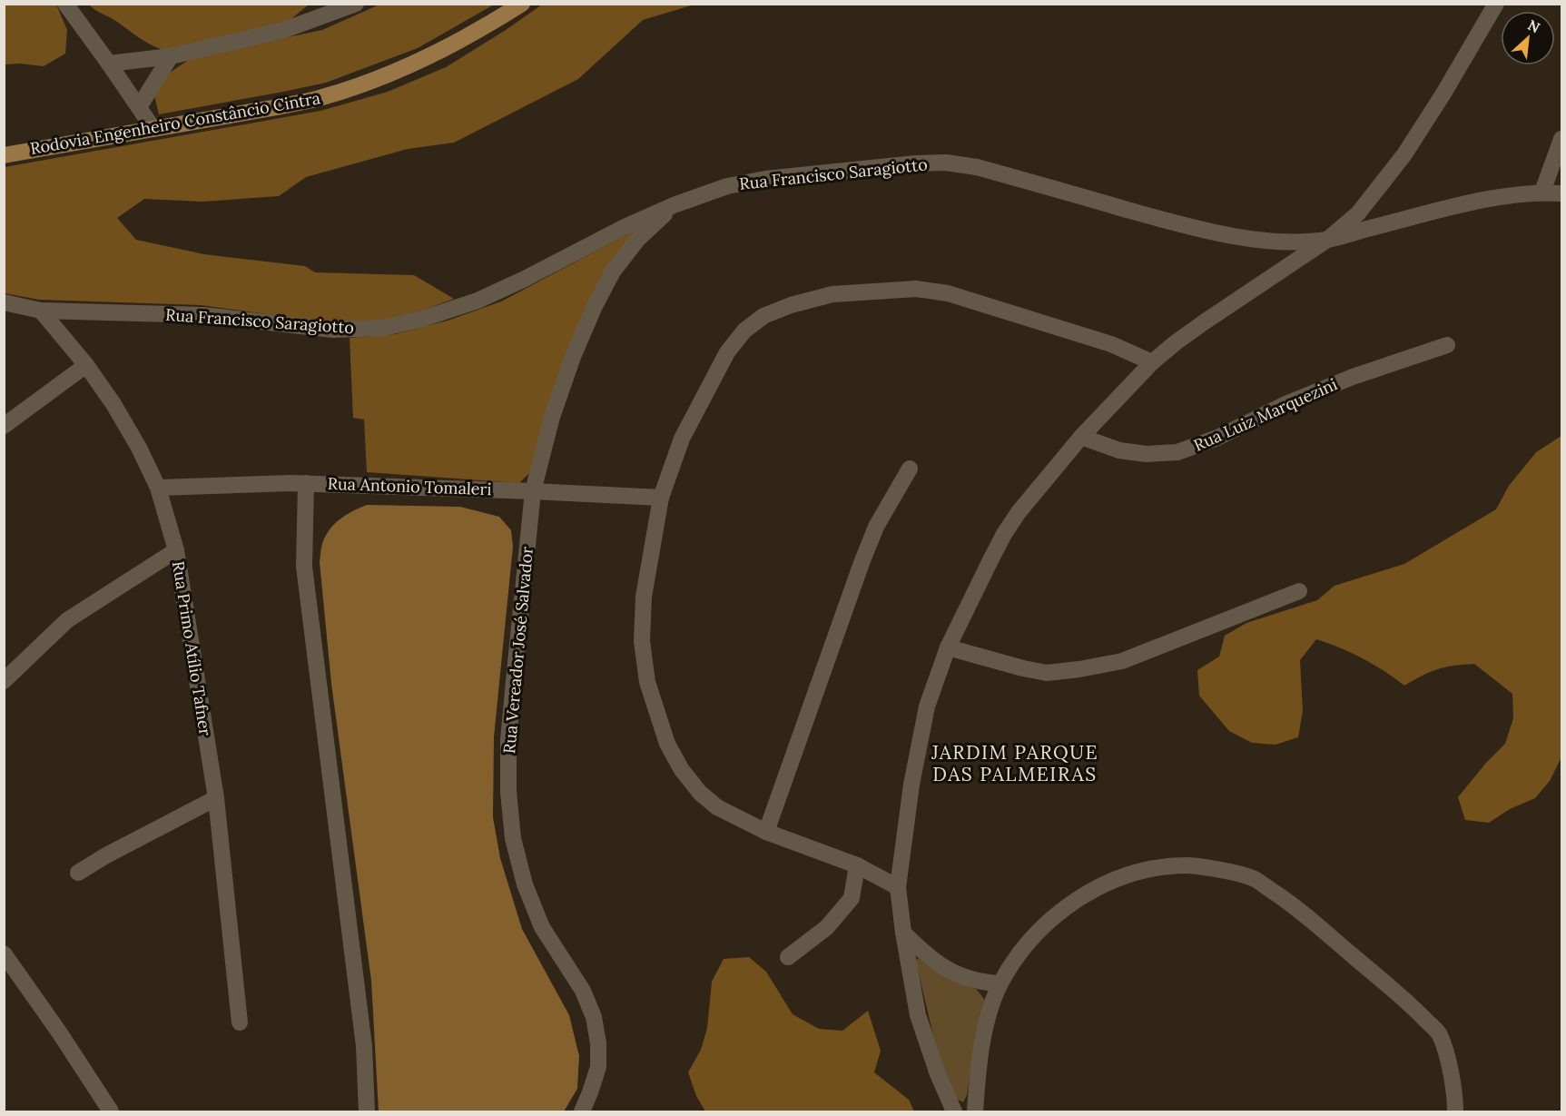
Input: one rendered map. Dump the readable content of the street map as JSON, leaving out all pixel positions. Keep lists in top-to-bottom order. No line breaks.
{"streets":{"main road":["Rodovia Engenheiro Constâncio Cintra"],"street":["Rua Francisco Saragiotto","Rua Luiz Marquezini","Rua Antonio Tomaleri","Rua Primo Atílio Tafner","Rua Vereador José Salvador"]},"crossings":[["Rua Francisco Saragiotto","Rua Primo Atílio Tafner"],["Rua Francisco Saragiotto","Rua Vereador José Salvador"],["Rua Antonio Tomaleri","Rua Primo Atílio Tafner"],["Rua Antonio Tomaleri","Rua Vereador José Salvador"]],"districts":["JARDIM PARQUE DAS PALMEIRAS"],"north":"top right"}
